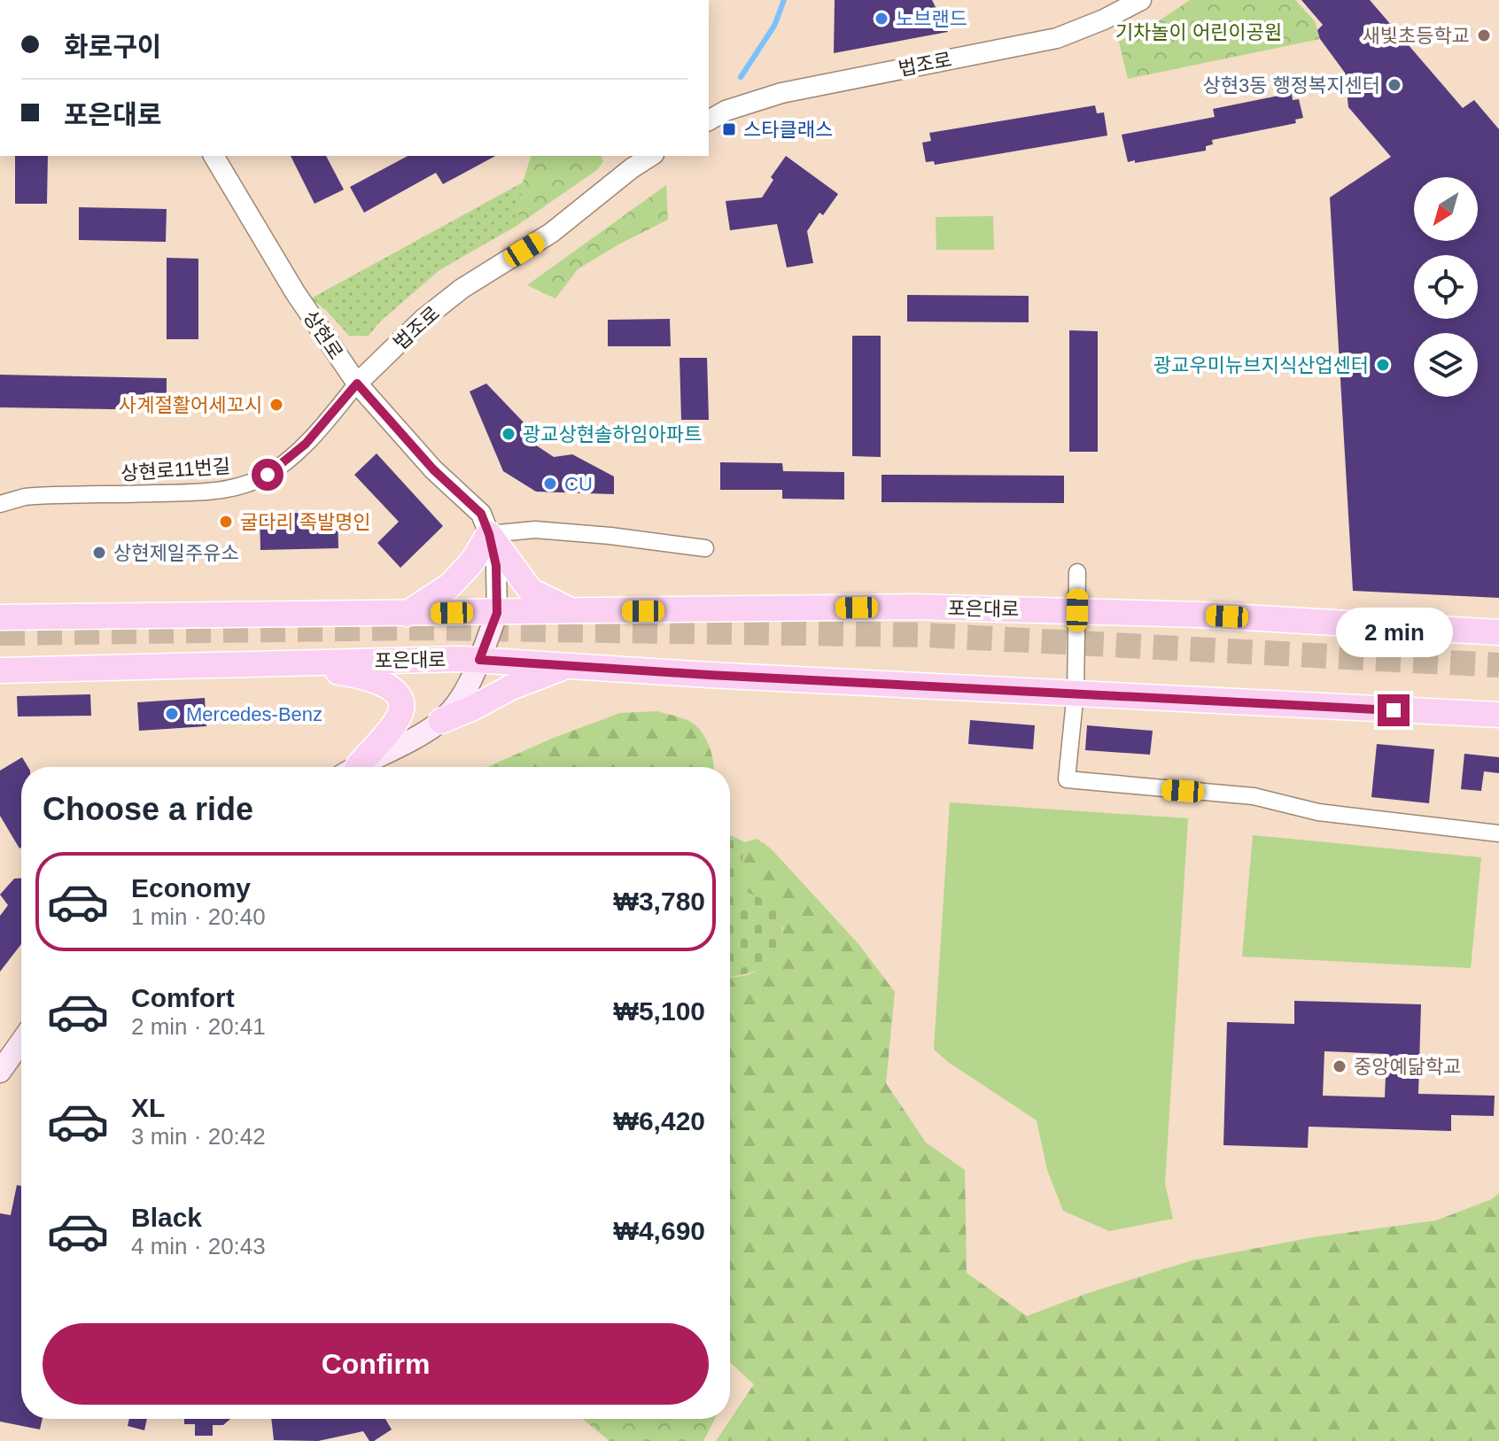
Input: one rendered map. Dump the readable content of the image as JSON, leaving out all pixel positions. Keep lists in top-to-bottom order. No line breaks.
{"streets":{"main road":["포은대로"],"street":["법조로","상현로","상현로11번길"]},"crossings":[["법조로","상현로"],["법조로","상현로11번길"],["상현로","상현로11번길"],["상현로","포은대로"]],"parks":["기차놀이 어린이공원"],"places":{"other":["노브랜드","새빛초등학교","상현3동 행정복지센터","광교우미뉴브지식산업센터","사계절활어세꼬시","광교상현솔하임아파트","CU","굴다리 족발명인","상현제일주유소","Mercedes-Benz","중앙예닮학교"],"transit":["스타클래스"]},"north":"bottom left","page":{"banner":["화로구이","포은대로"],"bubble":"2 min","heading":"Choose a ride","list":[{"name":"Economy","note":"1 min · 20:40","value":"₩3,780"},{"name":"Comfort","note":"2 min · 20:41","value":"₩5,100"},{"name":"XL","note":"3 min · 20:42","value":"₩6,420"},{"name":"Black","note":"4 min · 20:43","value":"₩4,690"}],"buttons":"Confirm"}}
